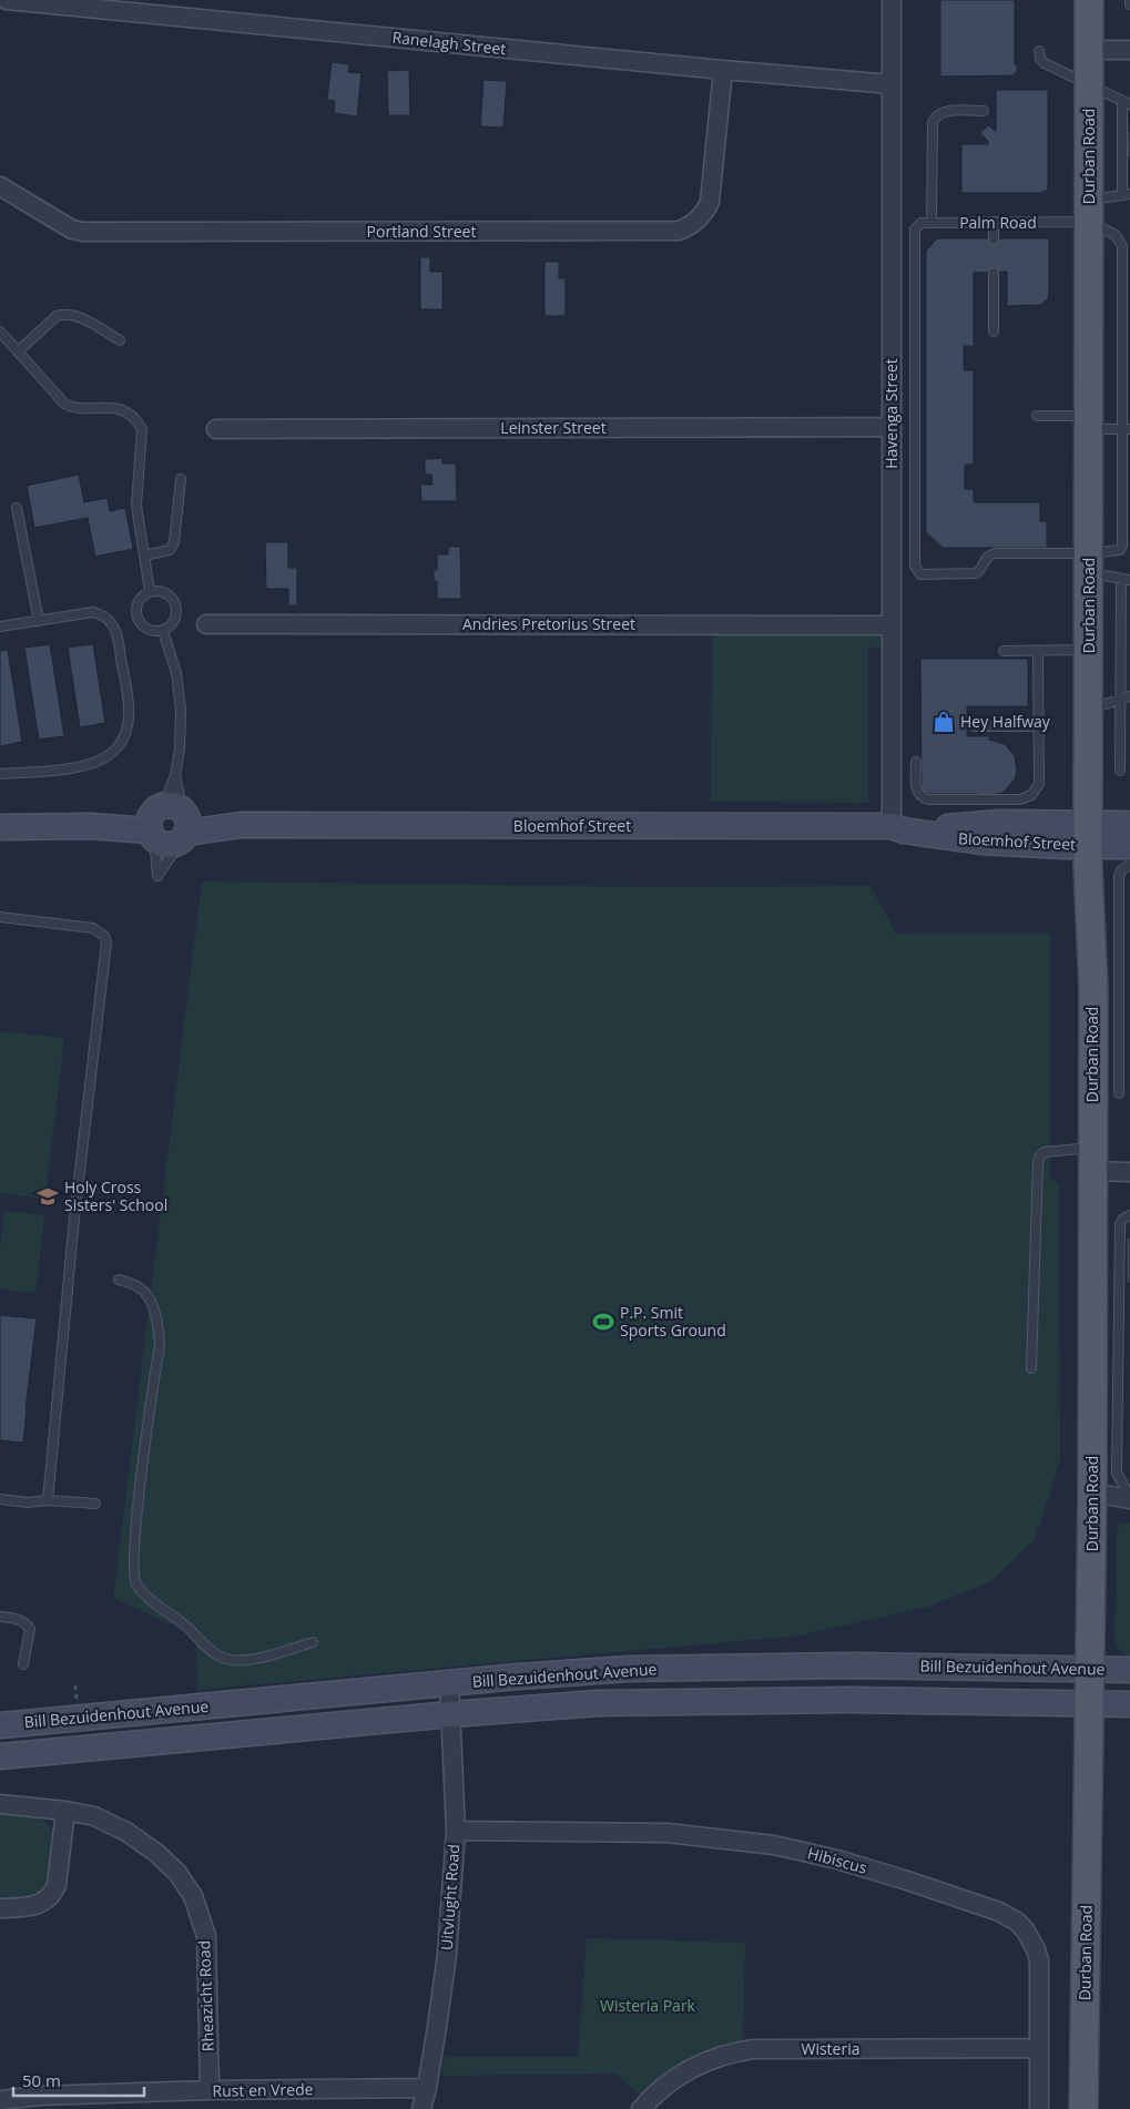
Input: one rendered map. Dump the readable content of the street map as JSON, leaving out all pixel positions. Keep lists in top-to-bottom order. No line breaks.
{"streets":{"main road":["Durban Road","Bloemhof Street","Bill Bezuidenhout Avenue"],"street":["Ranelagh Street","Portland Street","Havenga Street","Leinster Street","Andries Pretorius Street","Hibiscus","Uitvlught Road","Rheazicht Road","Wisteria","Rust en Vrede"],"lane":["Palm Road"]},"crossings":[["Ranelagh Street","Portland Street"],["Ranelagh Street","Havenga Street"],["Durban Road","Palm Road"],["Durban Road","Bloemhof Street"],["Durban Road","Bill Bezuidenhout Avenue"],["Havenga Street","Leinster Street"],["Havenga Street","Andries Pretorius Street"],["Havenga Street","Bloemhof Street"],["Bill Bezuidenhout Avenue","Uitvlught Road"],["Hibiscus","Uitvlught Road"],["Hibiscus","Wisteria"],["Uitvlught Road","Rust en Vrede"],["Rheazicht Road","Rust en Vrede"]],"parks":["Wisteria Park"],"places":{"shop":["Hey Halfway"],"school or university":["Holy Cross Sisters' School"],"sports":["P.P. Smit Sports Ground"]},"scale_bar":"50 m"}
